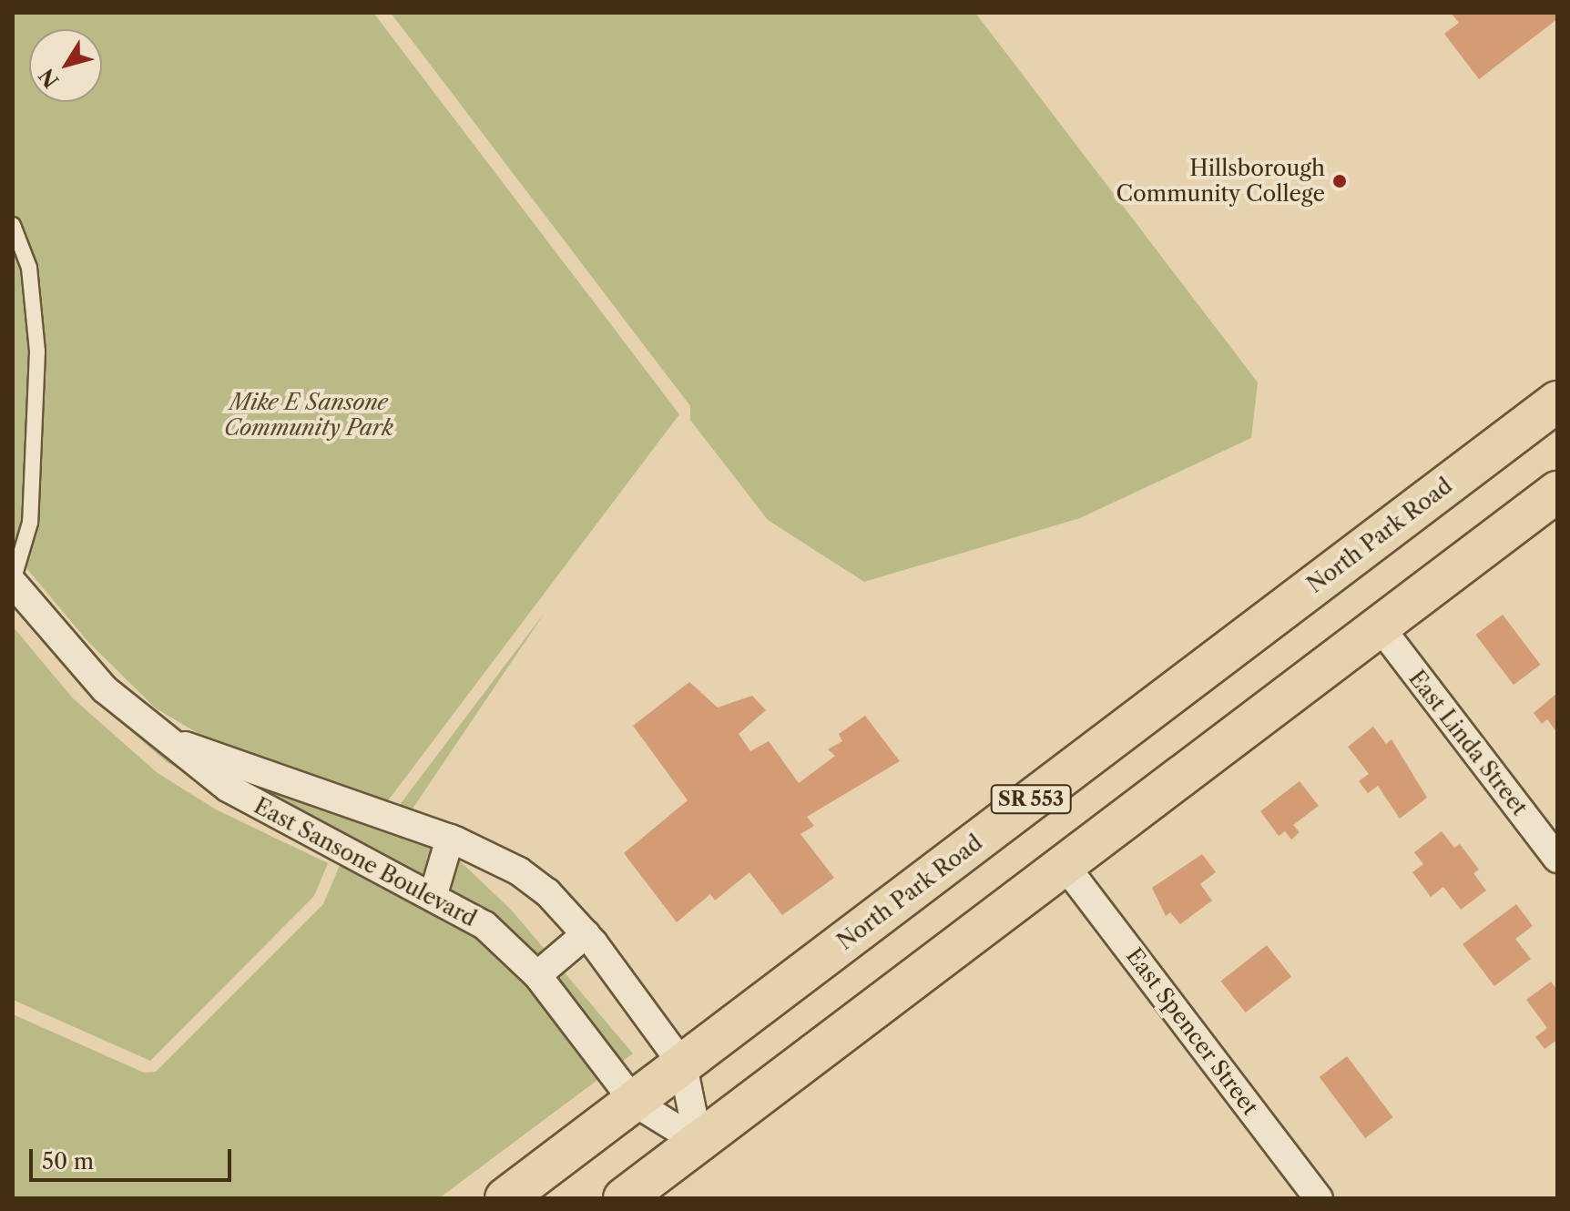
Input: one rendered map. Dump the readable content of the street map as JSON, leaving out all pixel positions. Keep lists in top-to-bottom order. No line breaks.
{"streets":{"main road":["North Park Road","SR 553"],"street":["East Linda Street","East Sansone Boulevard","East Spencer Street"]},"crossings":[["North Park Road","East Sansone Boulevard"]],"parks":["Mike E Sansone Community Park"],"places":["Hillsborough Community College"],"scale_bar":"50 m","north":"bottom left"}
